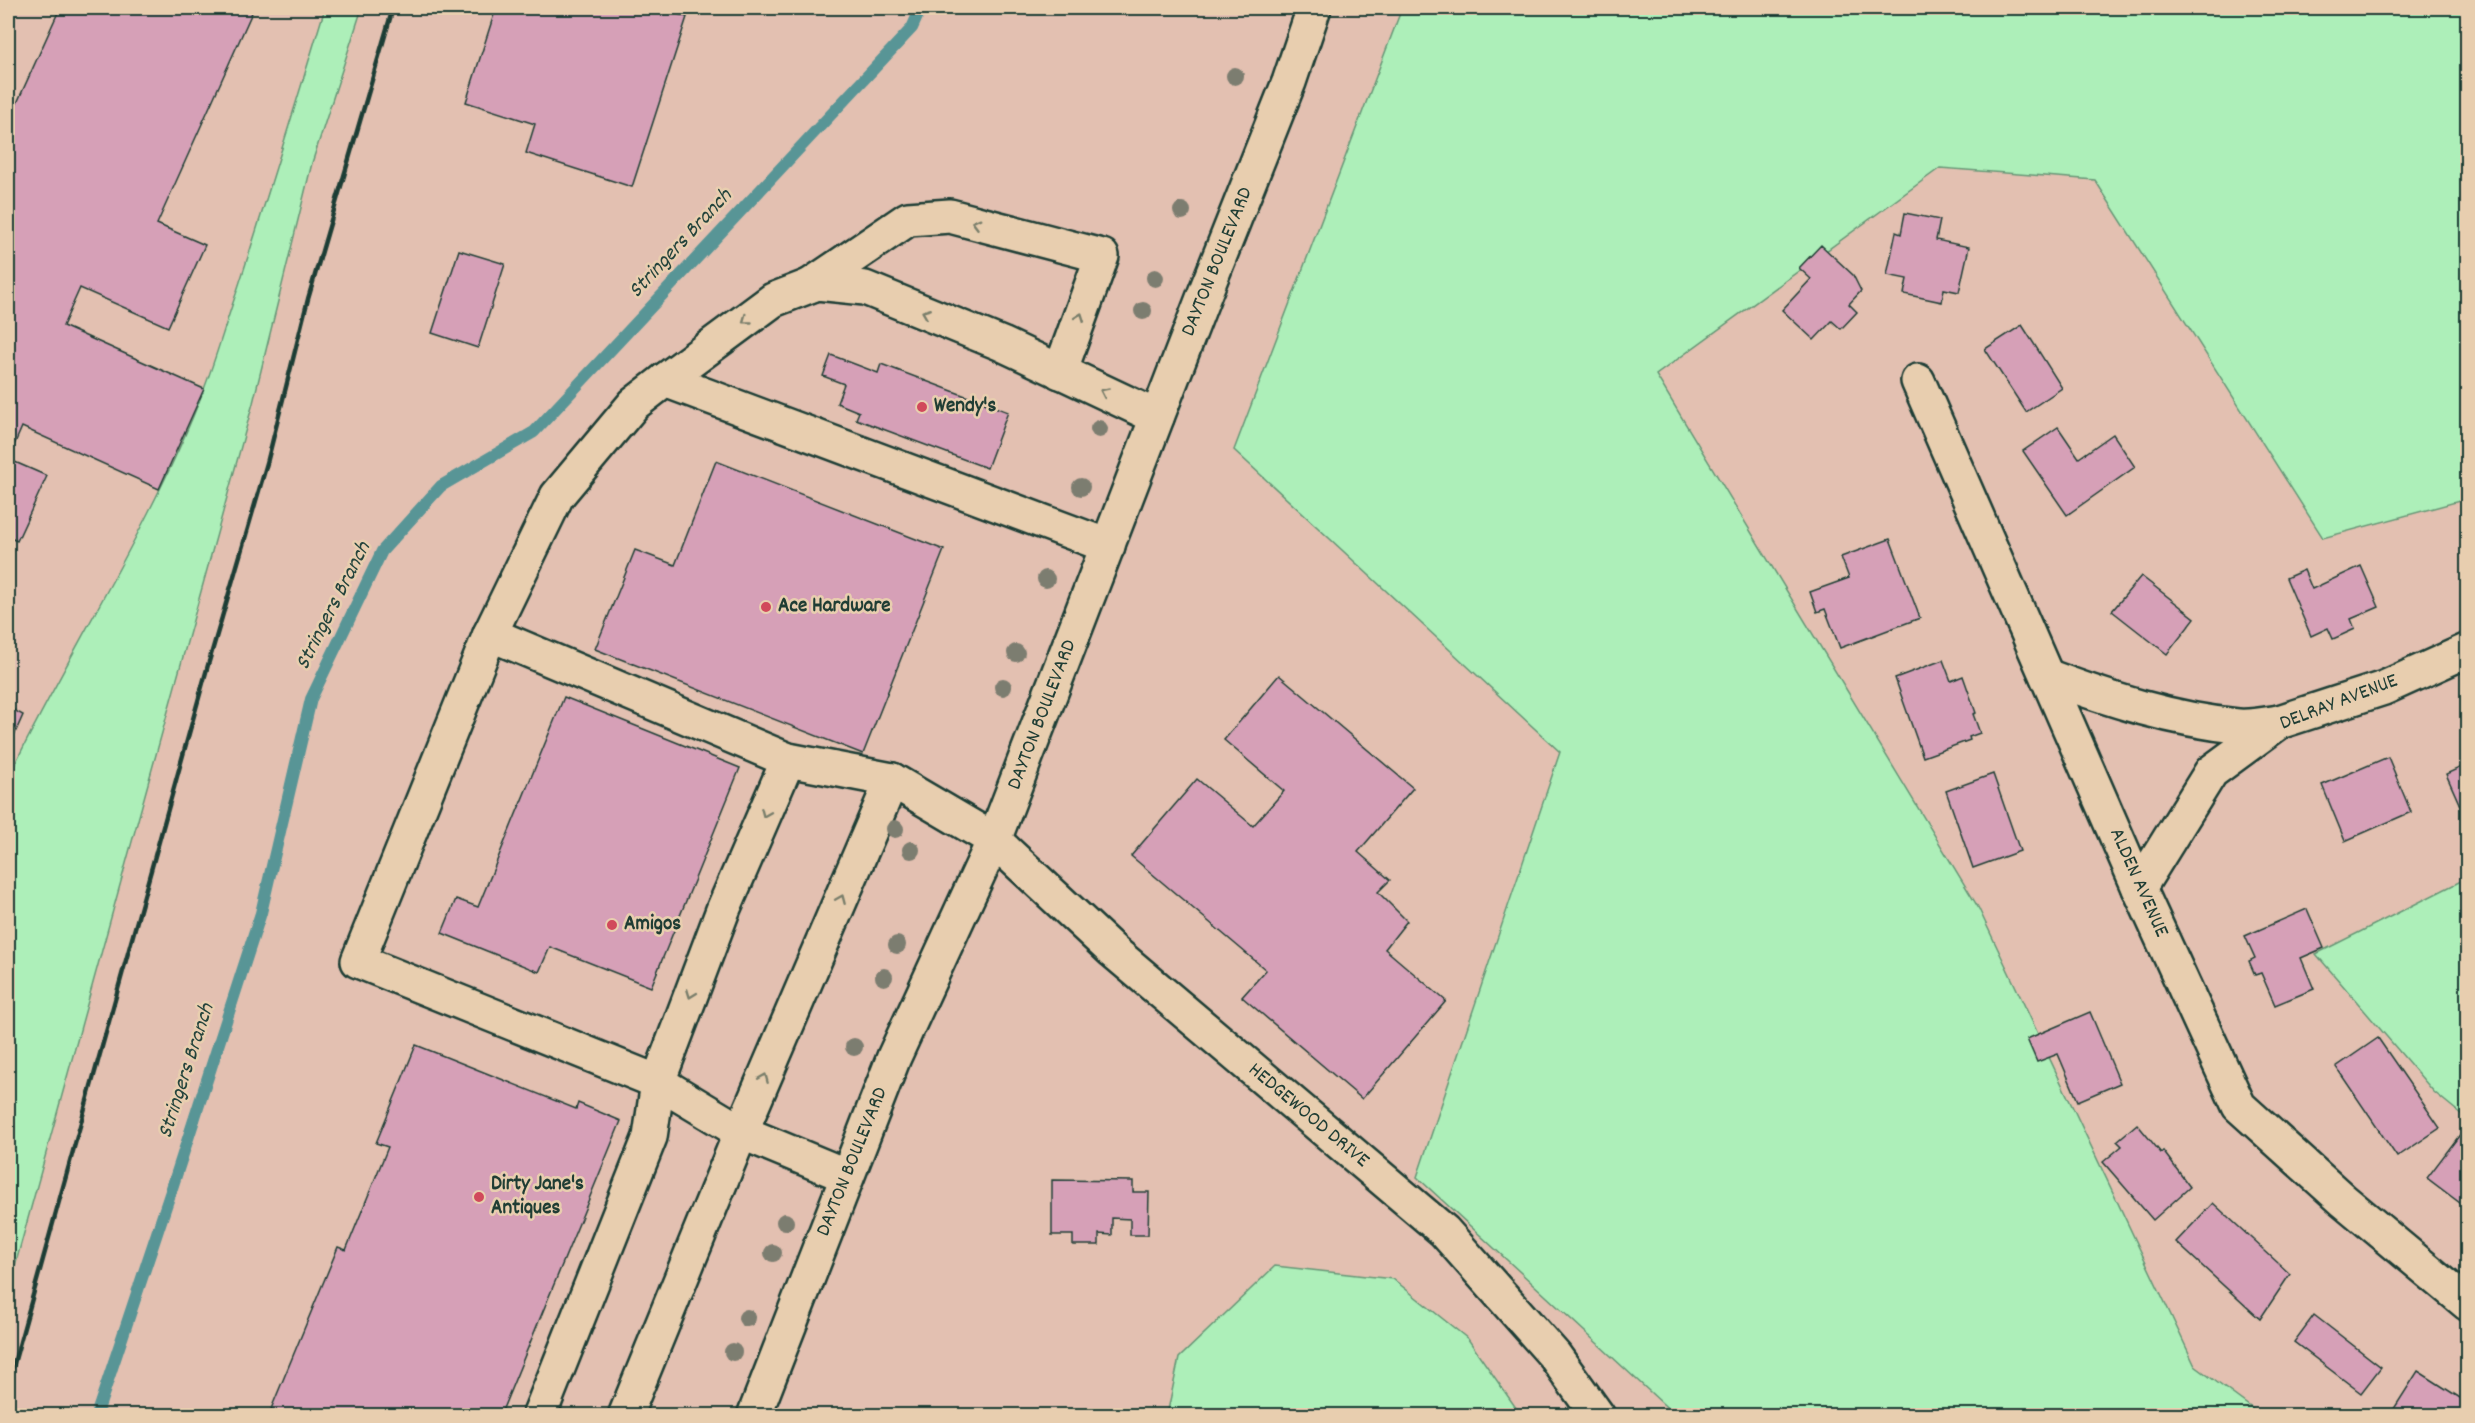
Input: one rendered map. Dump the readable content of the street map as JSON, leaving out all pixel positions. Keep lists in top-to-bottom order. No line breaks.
{"streets":{"street":["DAYTON BOULEVARD","DELRAY AVENUE","ALDEN AVENUE","HEDGEWOOD DRIVE"]},"crossings":[["DAYTON BOULEVARD","HEDGEWOOD DRIVE"],["DELRAY AVENUE","ALDEN AVENUE"]],"water":["Stringers Branch"],"places":["Wendy's","Ace Hardware","Amigos","Dirty Jane's Antiques"]}
